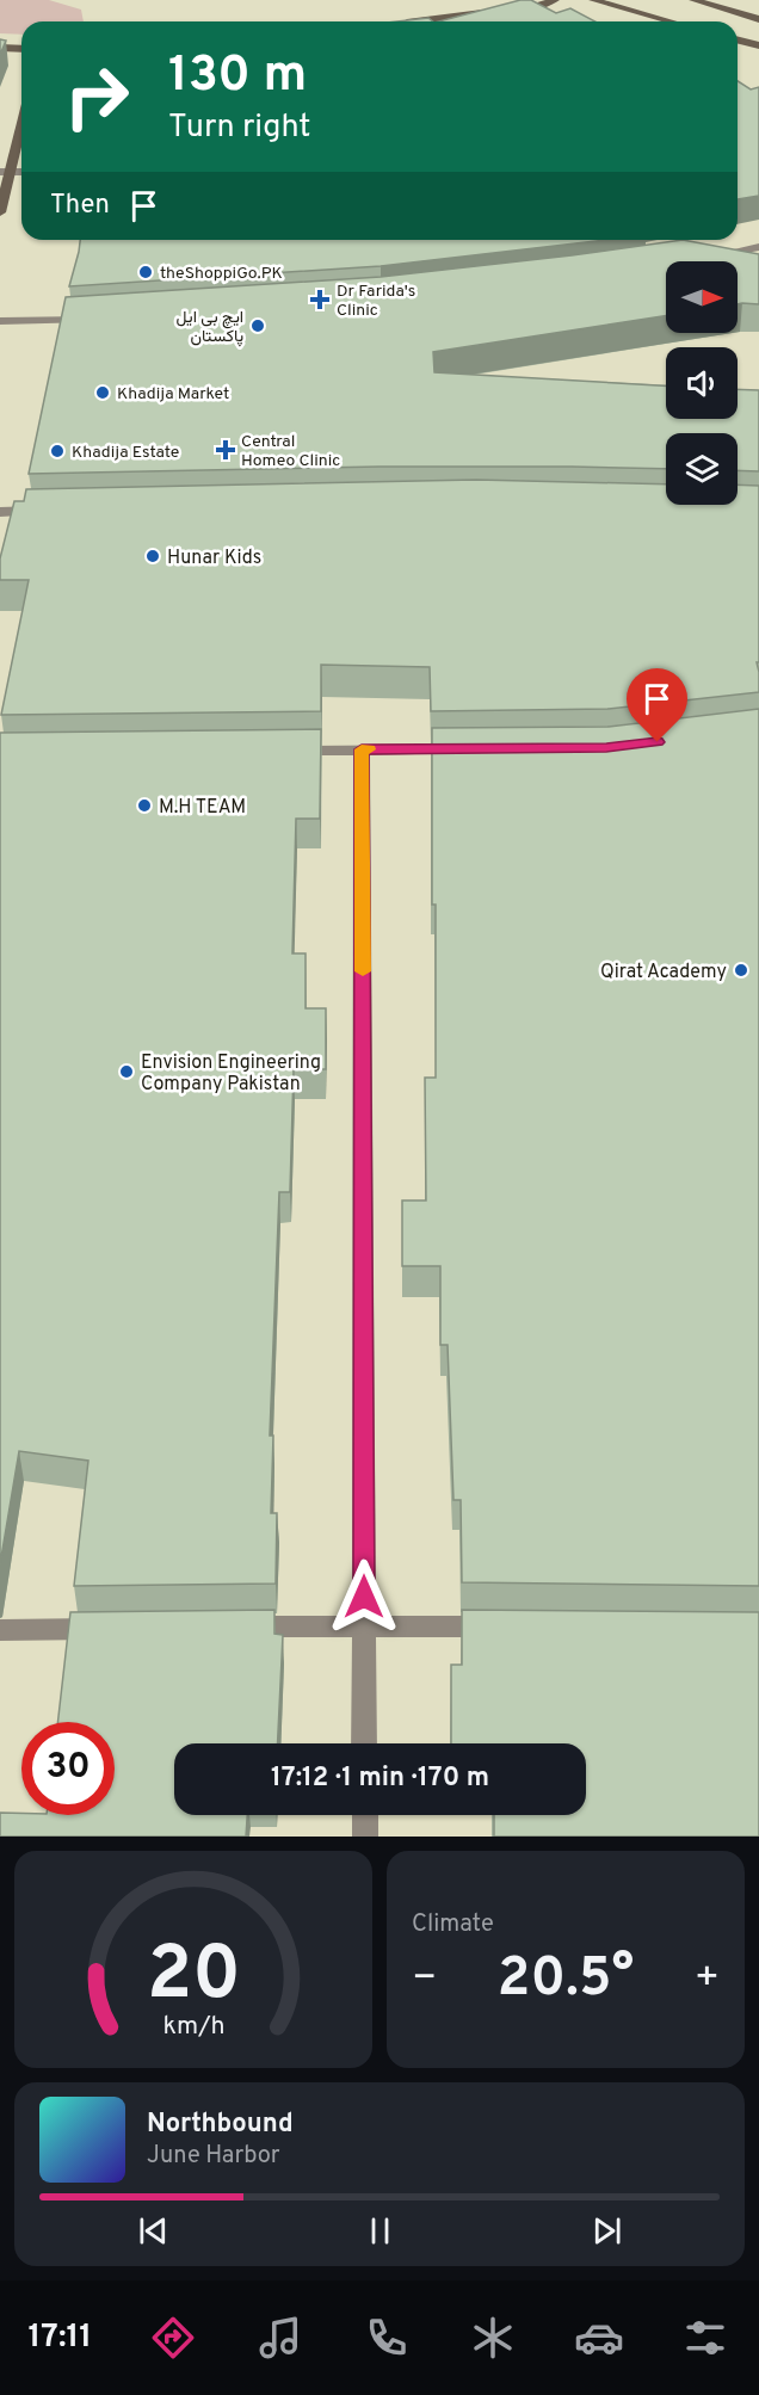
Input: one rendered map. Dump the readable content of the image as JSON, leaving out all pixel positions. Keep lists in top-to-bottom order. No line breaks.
{"places":{"other":["theShoppiGo.PK","ایچ بی ایل پاکستان","Khadija Market","Khadija Estate","Hunar Kids","M.H TEAM","Qirat Academy","Envision Engineering Company Pakistan"],"health":["Dr Farida's Clinic","Central Homeo Clinic"]},"north":"right","page":{"turn":["130 m","Turn right"],"then":"Then","limit":"30","trip":"17:12 · 1 min · 170 m","tile":"Climate","heat":["−","20.5°","+"],"song":["Northbound","June Harbor"],"tabs":"17:11","gauge":["20","km/h"]}}
